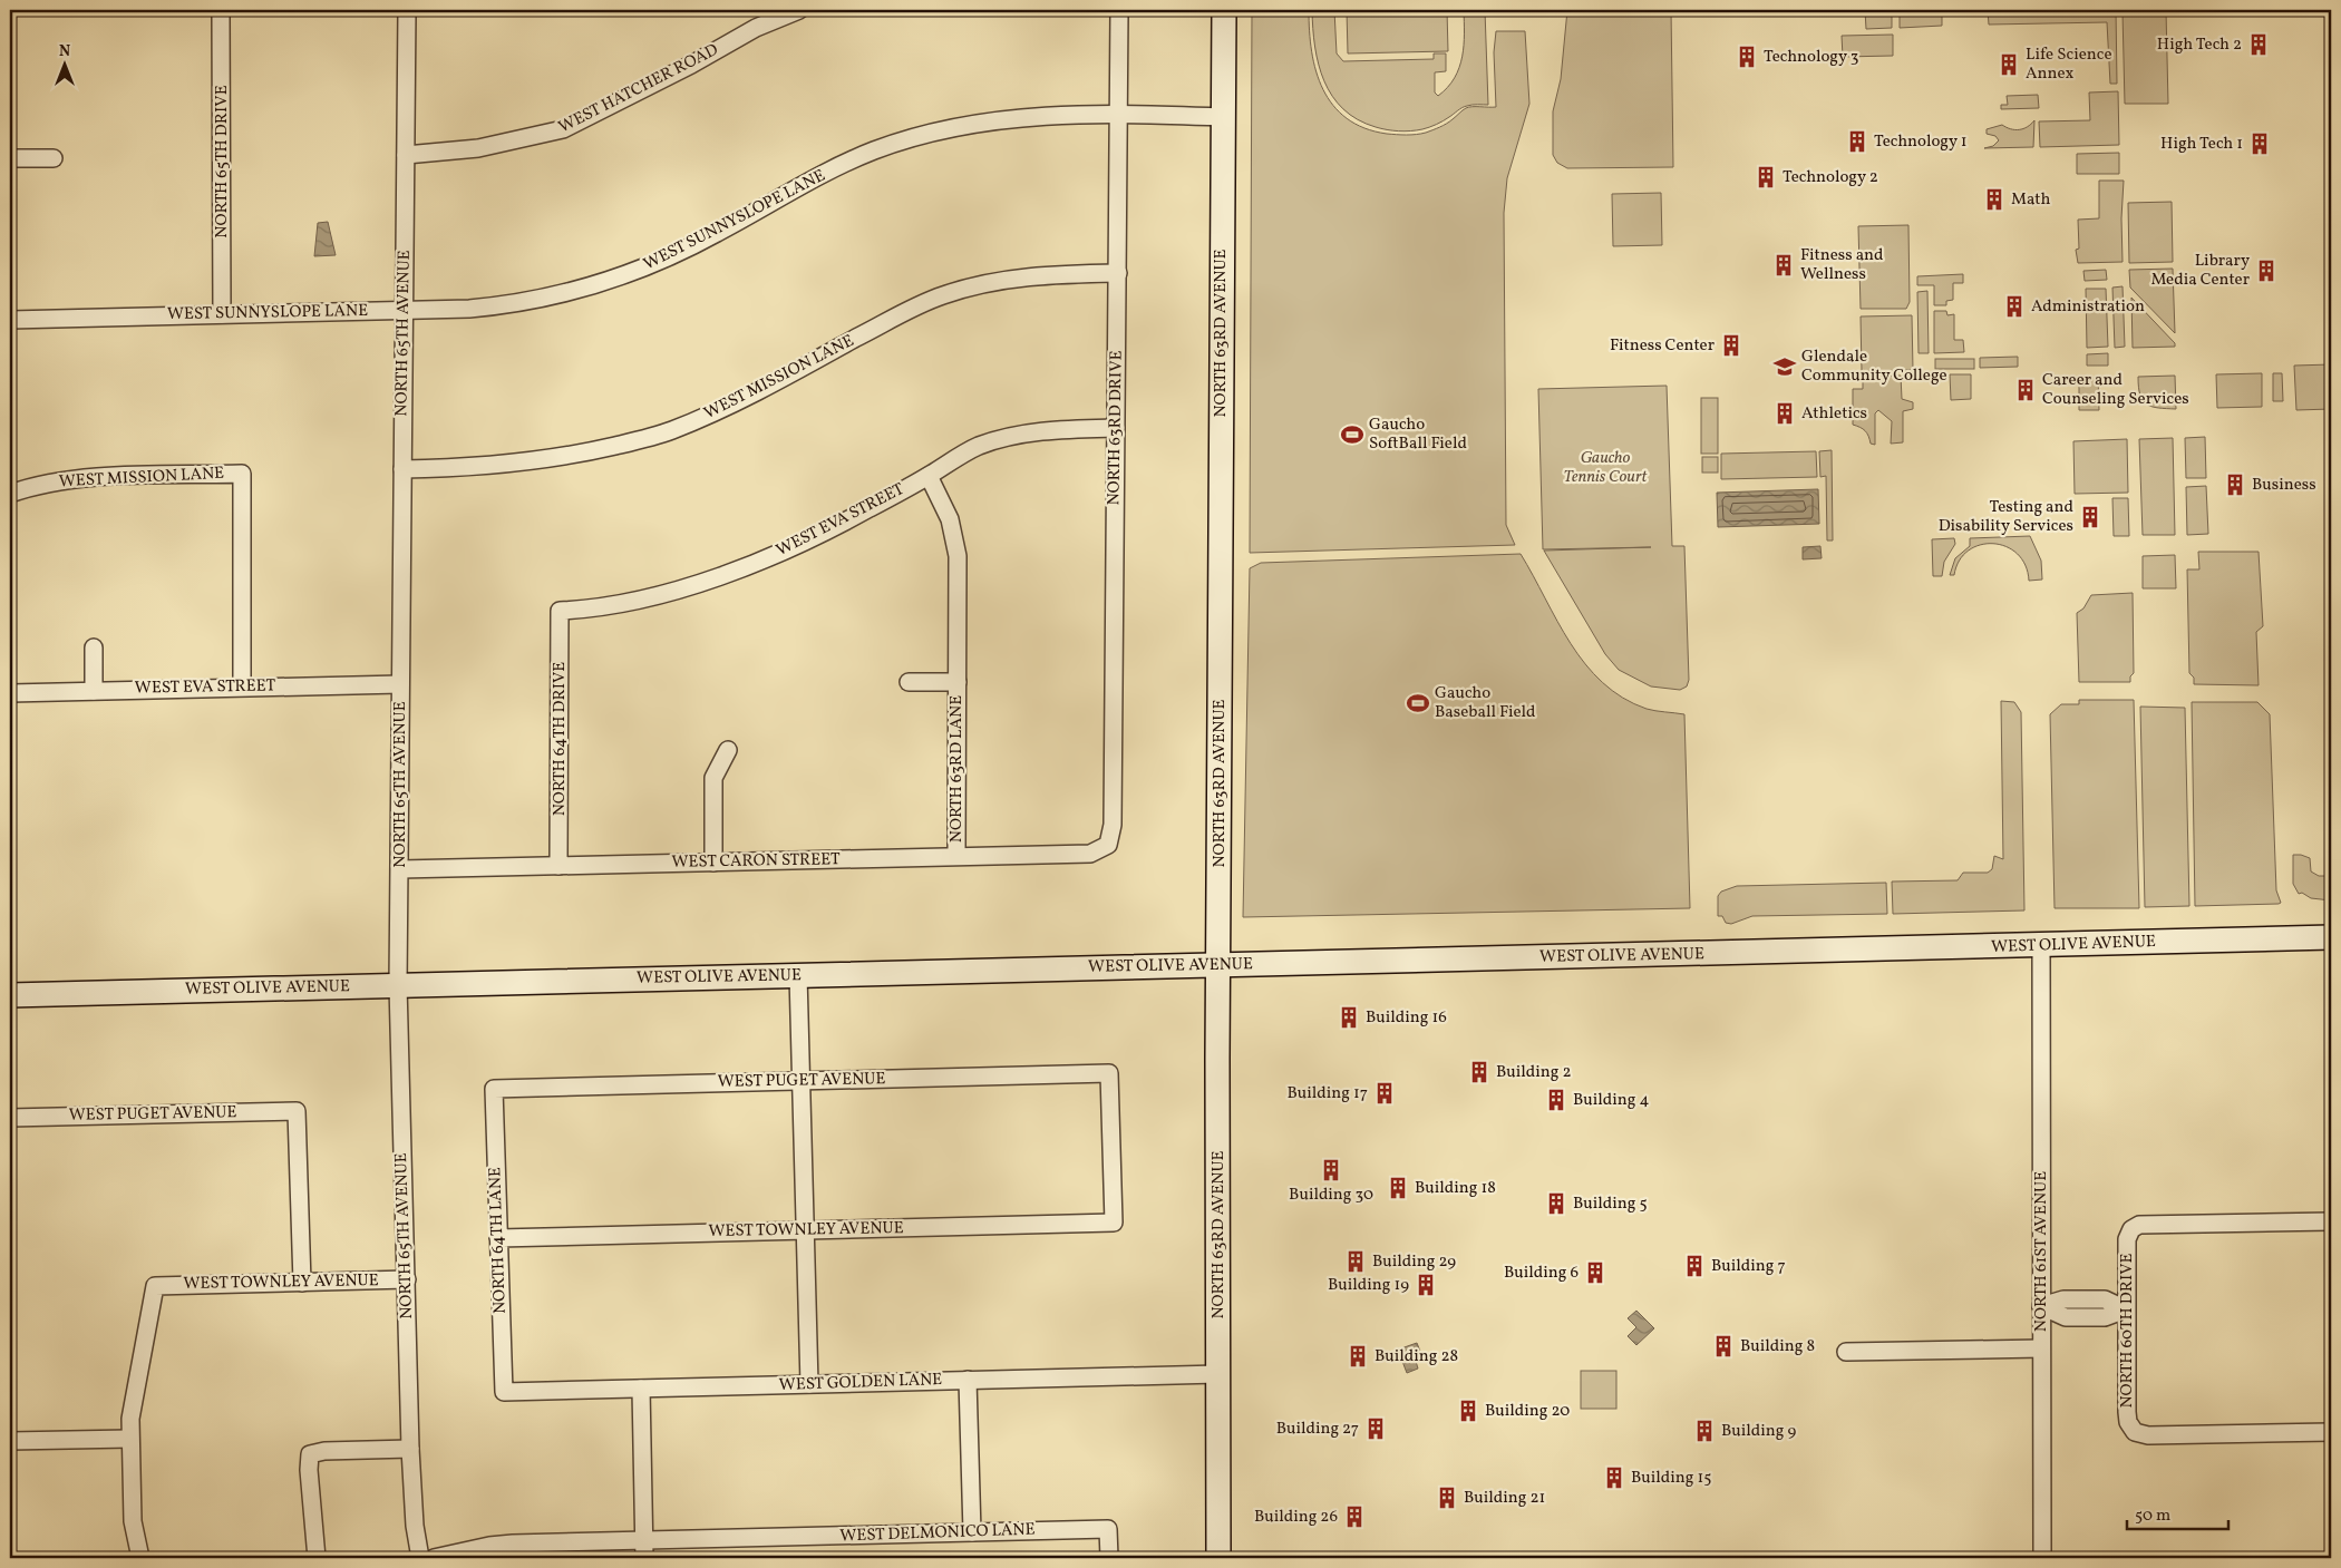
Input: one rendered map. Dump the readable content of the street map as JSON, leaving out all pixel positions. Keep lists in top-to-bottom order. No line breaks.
{"streets":{"main road":["NORTH 63RD AVENUE","WEST OLIVE AVENUE"],"street":["WEST HATCHER ROAD","NORTH 65TH DRIVE","WEST SUNNYSLOPE LANE","NORTH 65TH AVENUE","WEST MISSION LANE","NORTH 63RD DRIVE","WEST EVA STREET","NORTH 64TH DRIVE","NORTH 63RD LANE","WEST CARON STREET","WEST PUGET AVENUE","WEST TOWNLEY AVENUE","NORTH 64TH LANE","NORTH 61ST AVENUE","NORTH 60TH DRIVE","WEST GOLDEN LANE","WEST DELMONICO LANE"]},"crossings":[["WEST HATCHER ROAD","NORTH 65TH AVENUE"],["NORTH 65TH DRIVE","WEST SUNNYSLOPE LANE"],["WEST SUNNYSLOPE LANE","NORTH 65TH AVENUE"],["WEST SUNNYSLOPE LANE","NORTH 63RD AVENUE"],["WEST SUNNYSLOPE LANE","NORTH 63RD DRIVE"],["NORTH 65TH AVENUE","WEST MISSION LANE"],["NORTH 65TH AVENUE","WEST EVA STREET"],["NORTH 65TH AVENUE","WEST CARON STREET"],["NORTH 65TH AVENUE","WEST OLIVE AVENUE"],["NORTH 65TH AVENUE","WEST TOWNLEY AVENUE"],["NORTH 63RD AVENUE","WEST OLIVE AVENUE"],["NORTH 63RD AVENUE","WEST GOLDEN LANE"],["WEST MISSION LANE","NORTH 63RD DRIVE"],["WEST MISSION LANE","WEST EVA STREET"],["NORTH 63RD DRIVE","WEST EVA STREET"],["NORTH 63RD DRIVE","WEST CARON STREET"],["WEST EVA STREET","NORTH 64TH DRIVE"],["WEST EVA STREET","NORTH 63RD LANE"],["NORTH 64TH DRIVE","WEST CARON STREET"],["NORTH 63RD LANE","WEST CARON STREET"],["WEST OLIVE AVENUE","NORTH 61ST AVENUE"],["WEST PUGET AVENUE","WEST TOWNLEY AVENUE"],["WEST PUGET AVENUE","NORTH 64TH LANE"],["WEST TOWNLEY AVENUE","NORTH 64TH LANE"],["NORTH 64TH LANE","WEST GOLDEN LANE"]],"parks":["Gaucho Tennis Court"],"places":{"building":["High Tech 2","Technology 3","Life Science Annex","Technology 1","High Tech 1","Technology 2","Math","Fitness and Wellness","Library Media Center","Administration","Fitness Center","Career and Counseling Services","Athletics","Business","Testing and Disability Services","Building 16","Building 2","Building 17","Building 4","Building 30","Building 18","Building 5","Building 29","Building 7","Building 6","Building 19","Building 8","Building 28","Building 20","Building 27","Building 9","Building 15","Building 21","Building 26"],"school or university":["Glendale Community College"],"sports":["Gaucho SoftBall Field","Gaucho Baseball Field"]},"scale_bar":"50 m","north":"top"}
